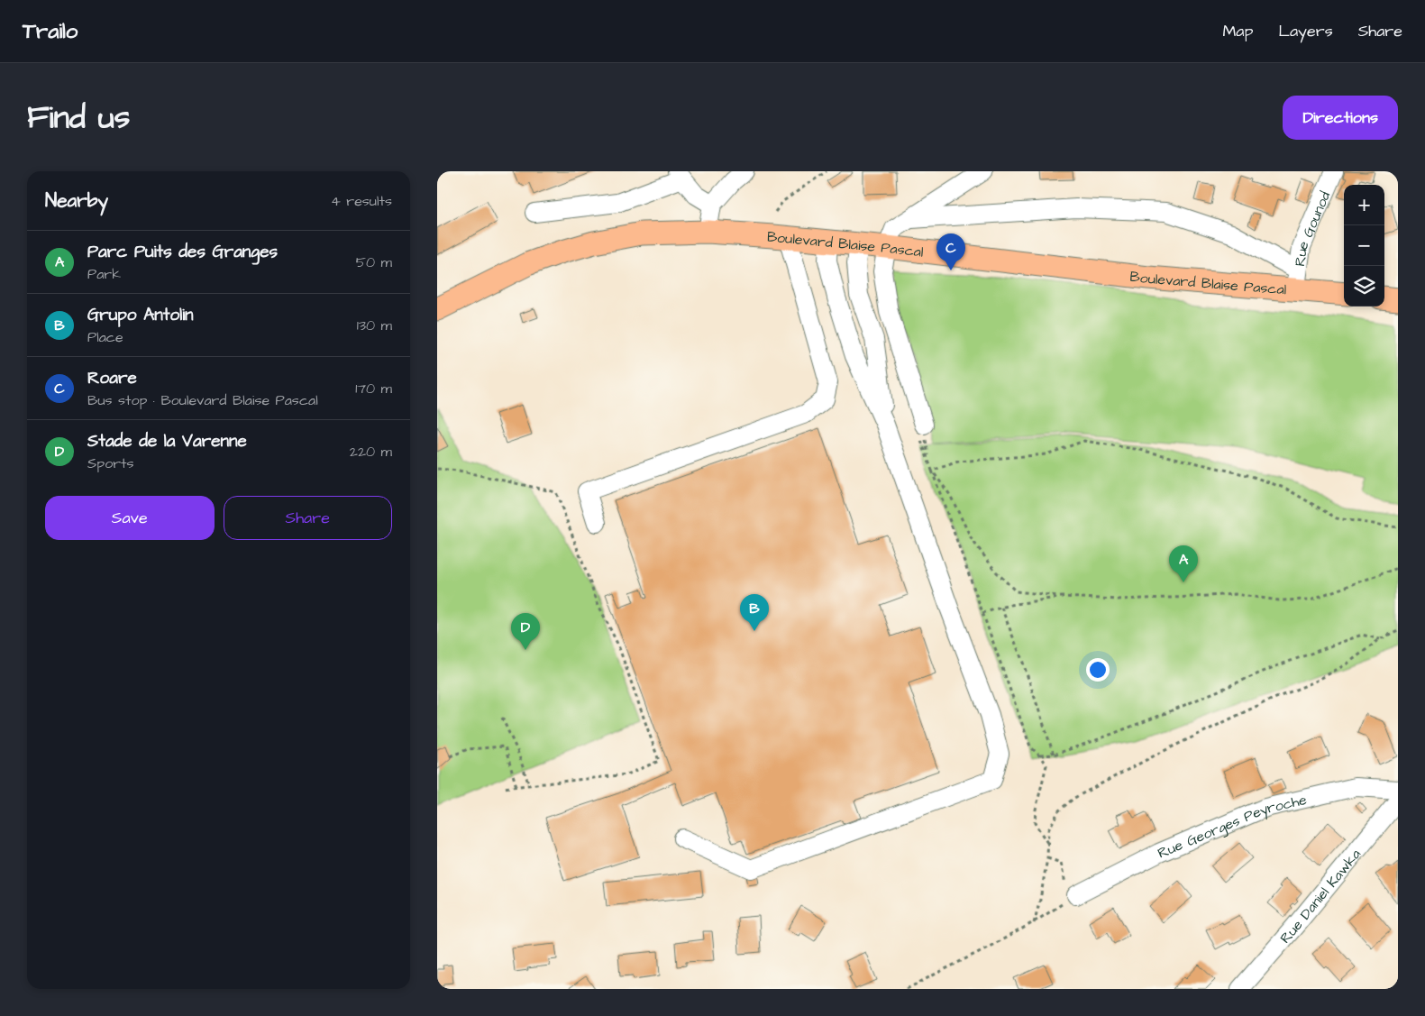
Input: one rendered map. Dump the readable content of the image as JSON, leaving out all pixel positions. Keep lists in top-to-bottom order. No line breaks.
{"streets":{"main road":["Boulevard Blaise Pascal"],"street":["Rue Gounod","Rue Georges Peyroche","Rue Daniel Kawka"]},"crossings":[["Rue Gounod","Boulevard Blaise Pascal"]],"page":{"header":"Trailo","nav":["Map","Layers","Share"],"title":"Find us","buttons":["Directions",["Save","Share"]],"heading":["Nearby","4 results"],"map_buttons":["+","−"],"list":[{"mark":"A","name":"Parc Puits des Granges","note":"Park","value":"50 m"},{"mark":"B","name":"Grupo Antolin","note":"Place","value":"130 m"},{"mark":"C","name":"Roare","note":"Bus stop · Boulevard Blaise Pascal","value":"170 m"},{"mark":"D","name":"Stade de la Varenne","note":"Sports","value":"220 m"}],"pins":["C","A","B","D"]}}
